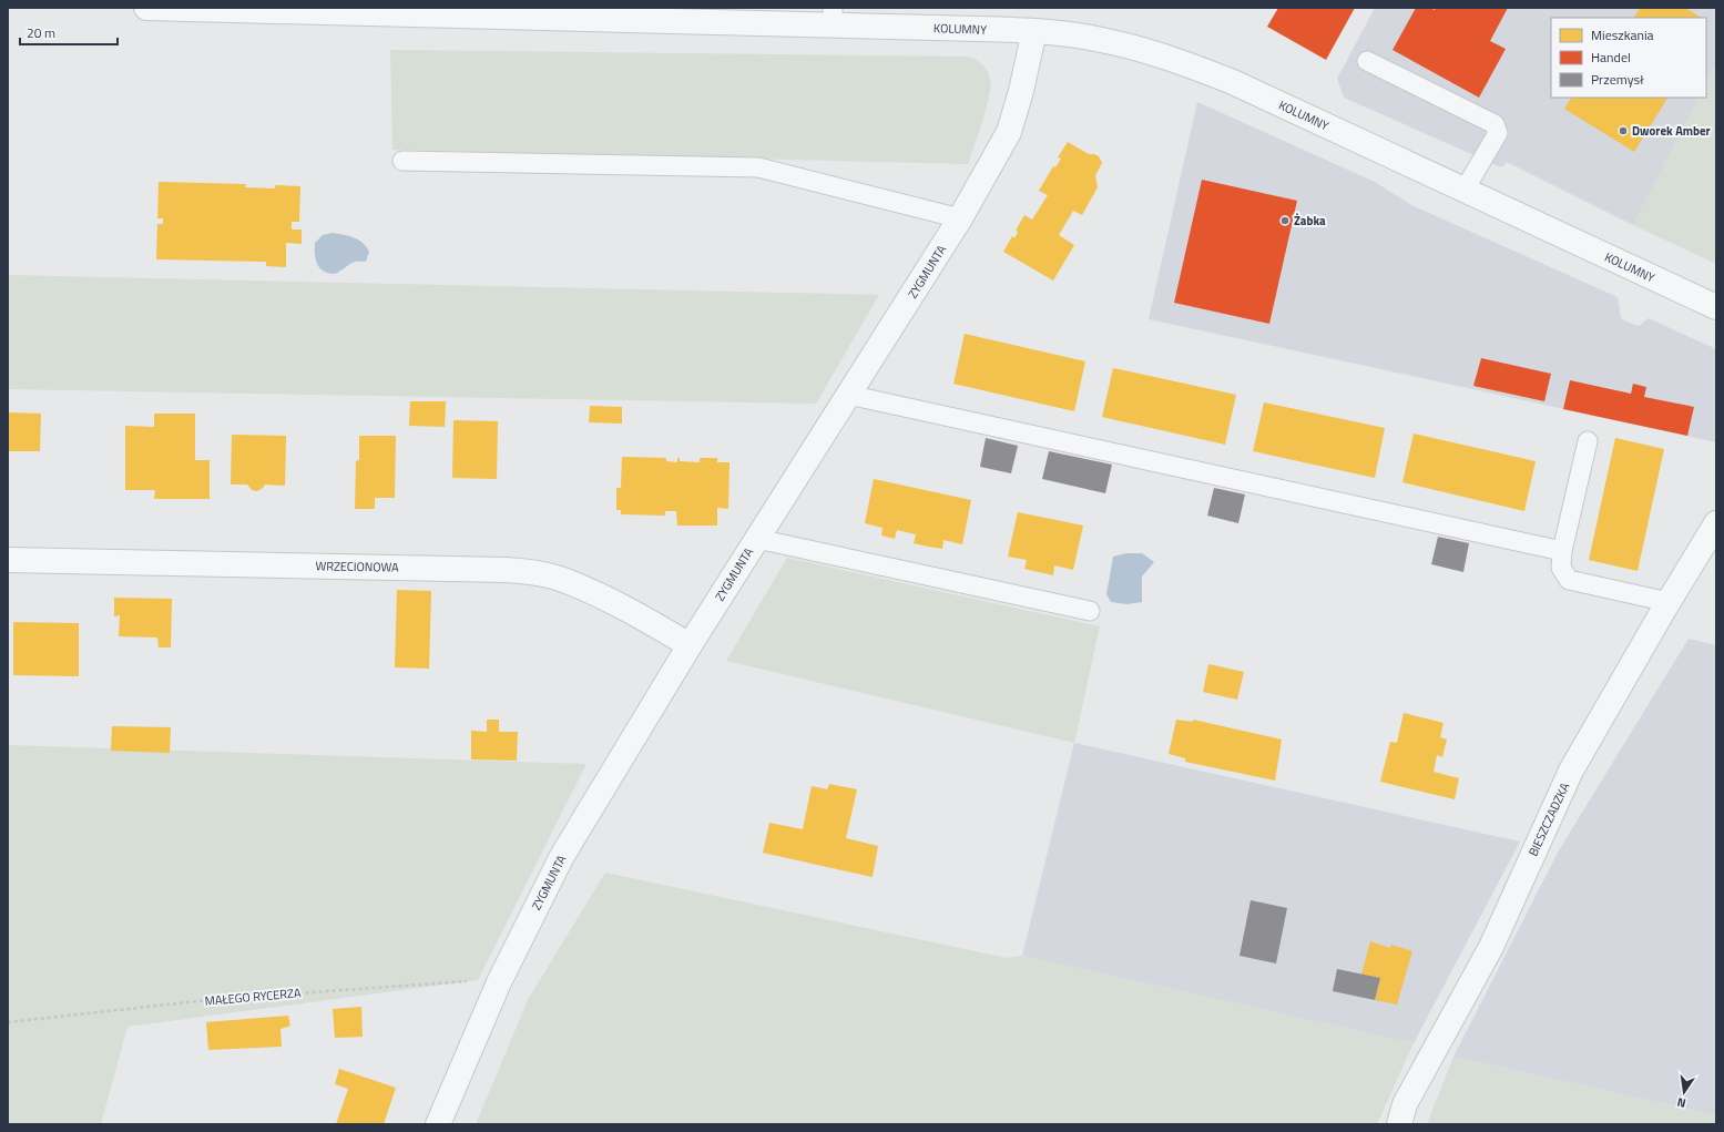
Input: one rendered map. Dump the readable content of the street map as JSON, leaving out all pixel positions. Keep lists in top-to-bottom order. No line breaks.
{"streets":{"street":["KOLUMNY","ZYGMUNTA","WRZECIONOWA","BIESZCZADZKA"],"path":["MAŁEGO RYCERZA"]},"crossings":[["KOLUMNY","ZYGMUNTA"],["ZYGMUNTA","WRZECIONOWA"],["ZYGMUNTA","MAŁEGO RYCERZA"]],"places":["Dworek Amber","Żabka"],"legend":["Mieszkania","Handel","Przemysł"],"scale_bar":"20 m","north":"bottom"}
